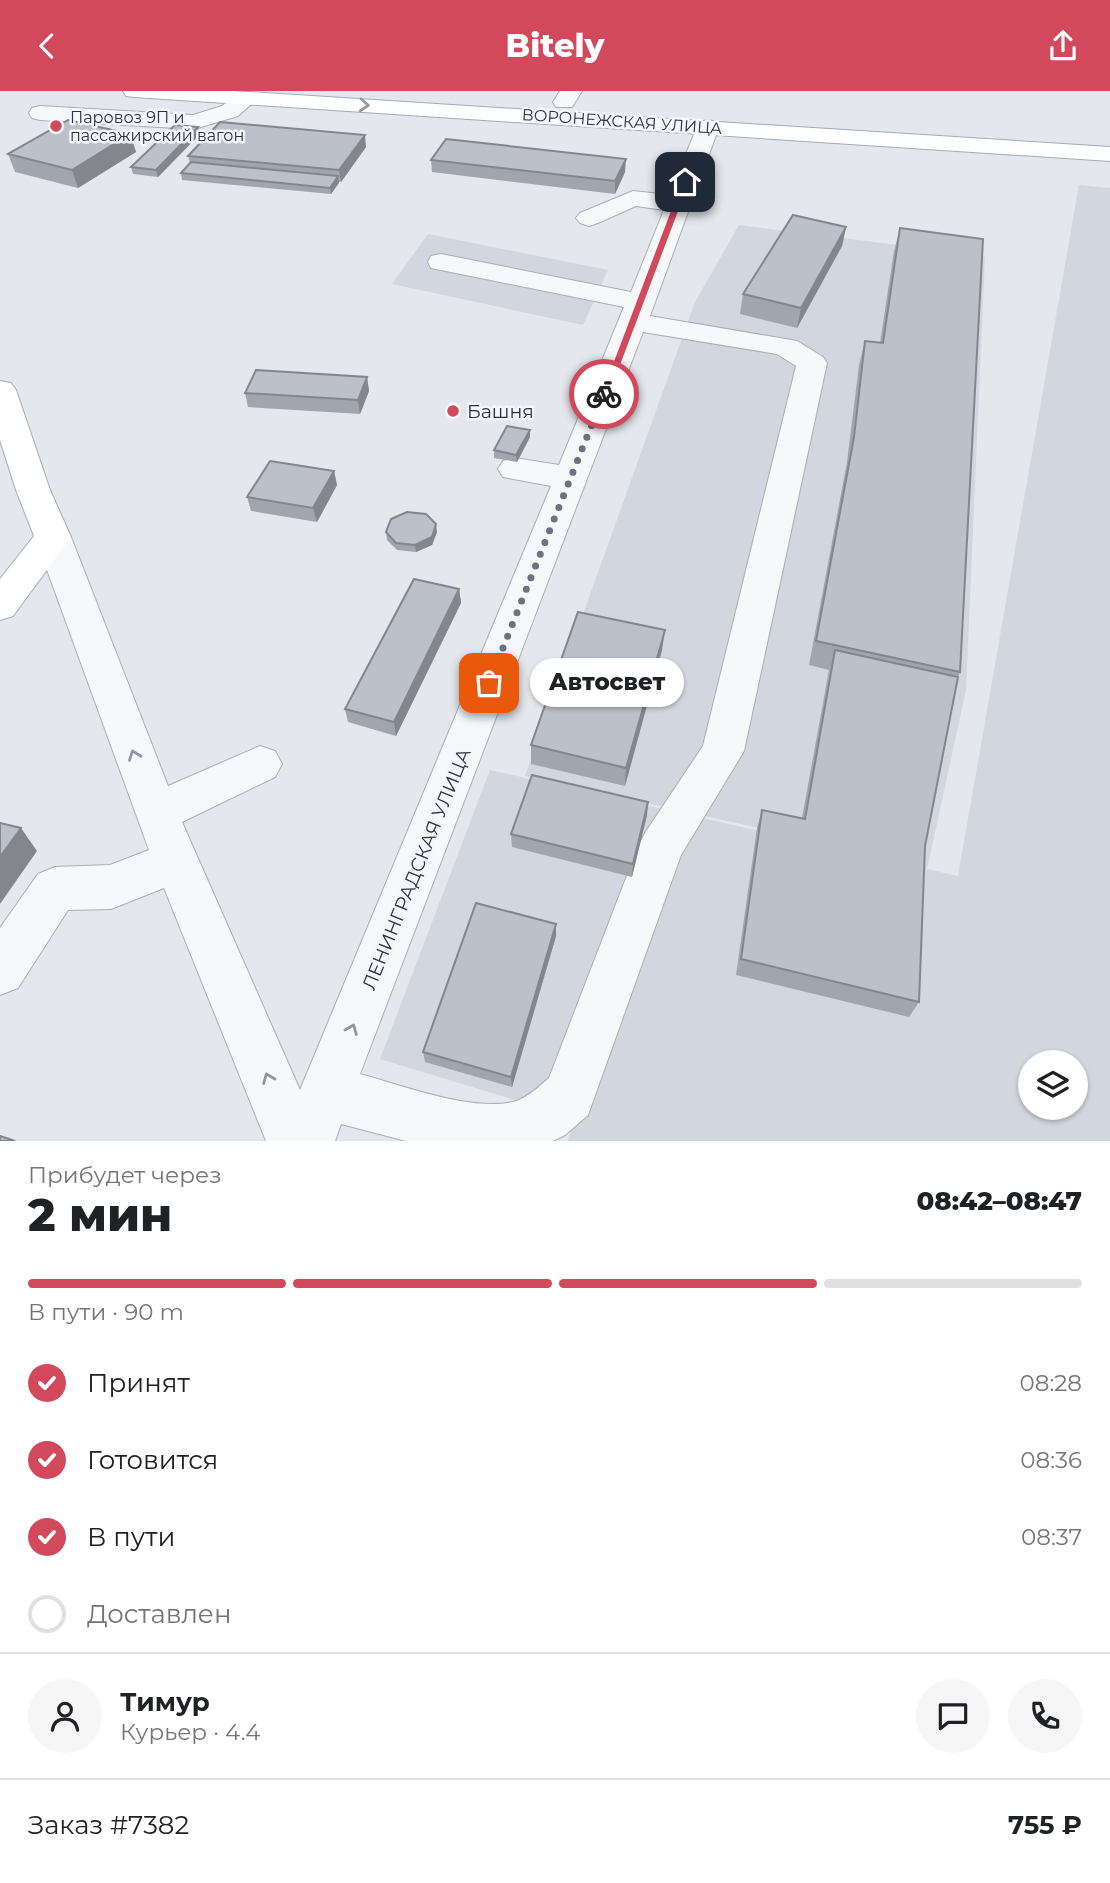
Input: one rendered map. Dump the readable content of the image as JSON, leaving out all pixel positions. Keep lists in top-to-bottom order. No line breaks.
{"streets":{"main road":["ВОРОНЕЖСКАЯ УЛИЦА"],"street":["ЛЕНИНГРАДСКАЯ УЛИЦА"]},"crossings":[["ВОРОНЕЖСКАЯ УЛИЦА","ЛЕНИНГРАДСКАЯ УЛИЦА"]],"one_way":["ЛЕНИНГРАДСКАЯ УЛИЦА"],"places":["Паровоз 9П и пассажирский вагон","Башня","Автосвет"],"page":{"header":"Bitely","bubble":"Автосвет","heading":["2 мин","Прибудет через","08:42–08:47"],"panel":["Тимур","Курьер · 4.4","Заказ #7382","755 ₽"],"bar":"В пути · 90 m","list":[["Принят","08:28"],["Готовится","08:36"],["В пути","08:37"],"Доставлен"]}}
